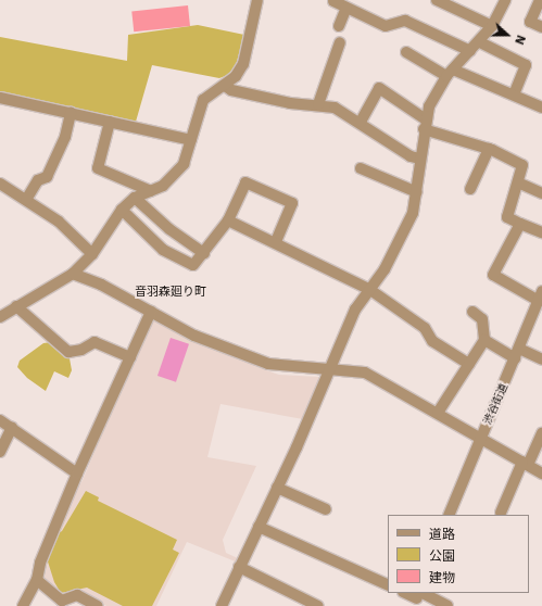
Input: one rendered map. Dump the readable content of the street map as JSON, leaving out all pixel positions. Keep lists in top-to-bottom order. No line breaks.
{"streets":{"street":["渋谷街道"]},"districts":["音羽森廻り町"],"legend":["道路","公園","建物"],"north":"right"}
